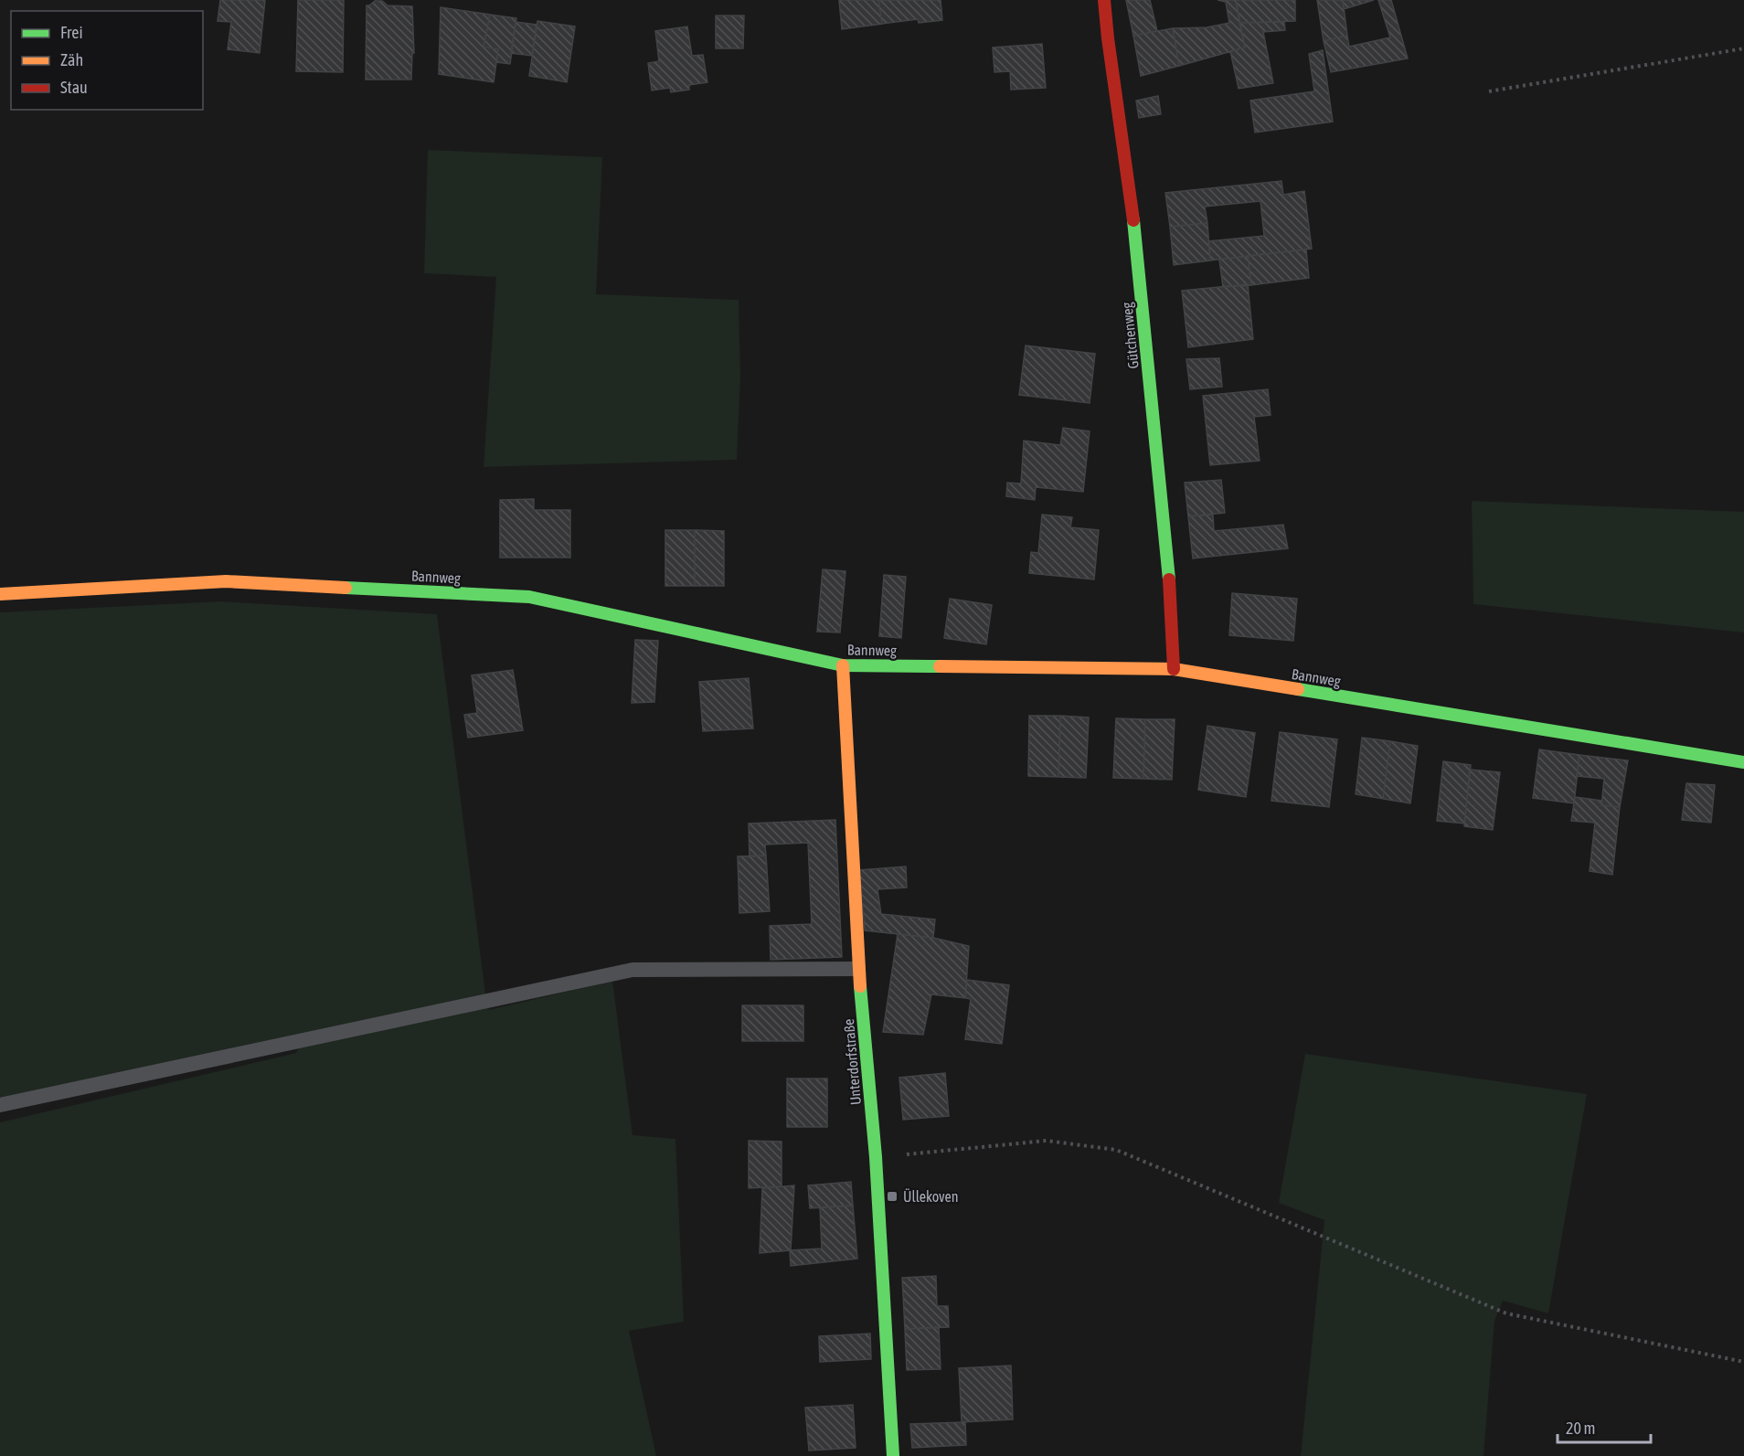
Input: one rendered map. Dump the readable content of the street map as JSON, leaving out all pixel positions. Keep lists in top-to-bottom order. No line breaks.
{"streets":{"street":["Gütchenweg","Bannweg","Unterdorfstraße"]},"crossings":[["Gütchenweg","Bannweg"],["Bannweg","Unterdorfstraße"]],"places":{"transit":["Üllekoven"]},"legend":["Frei","Zäh","Stau"],"scale_bar":"20 m"}
